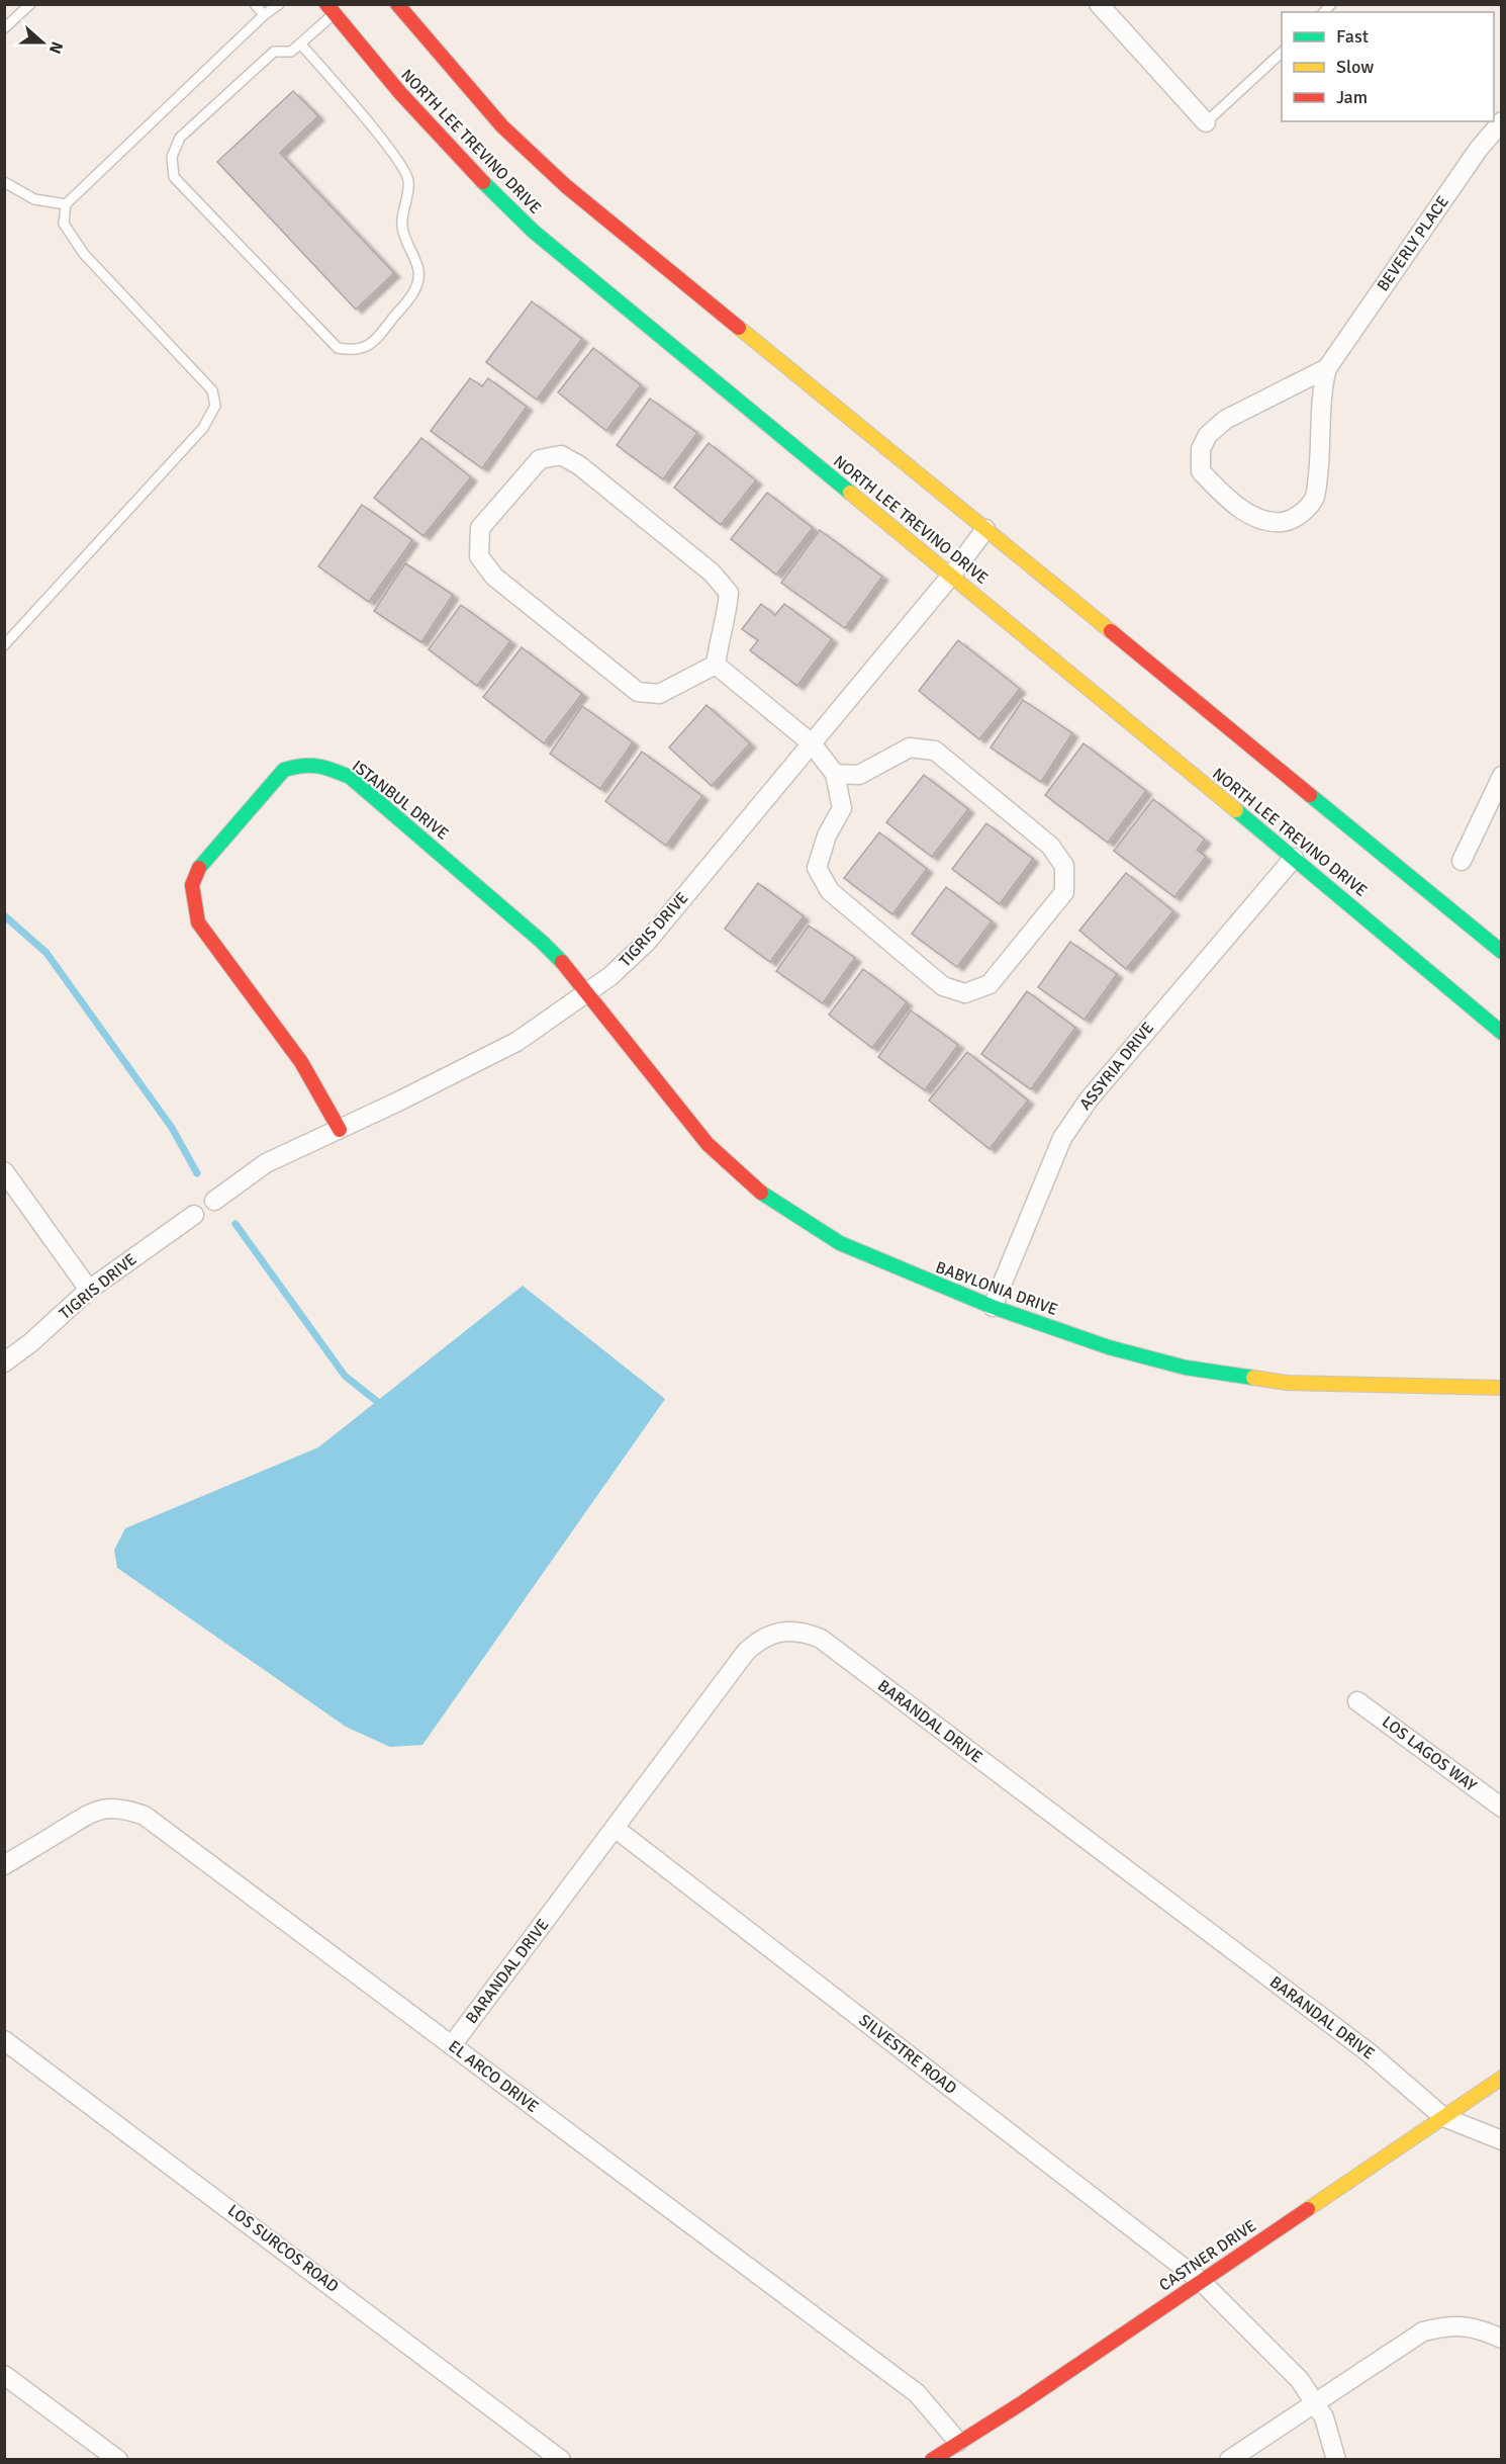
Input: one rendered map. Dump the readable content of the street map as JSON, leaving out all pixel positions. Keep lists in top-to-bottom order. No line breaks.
{"streets":{"main road":["NORTH LEE TREVINO DRIVE","ISTANBUL DRIVE","BABYLONIA DRIVE","CASTNER DRIVE"],"street":["BEVERLY PLACE","TIGRIS DRIVE","ASSYRIA DRIVE","BARANDAL DRIVE","LOS LAGOS WAY","SILVESTRE ROAD","EL ARCO DRIVE","LOS SURCOS ROAD"]},"crossings":[["NORTH LEE TREVINO DRIVE","TIGRIS DRIVE"],["NORTH LEE TREVINO DRIVE","ASSYRIA DRIVE"],["ISTANBUL DRIVE","TIGRIS DRIVE"],["ISTANBUL DRIVE","BABYLONIA DRIVE"],["TIGRIS DRIVE","BABYLONIA DRIVE"],["ASSYRIA DRIVE","BABYLONIA DRIVE"],["BARANDAL DRIVE","SILVESTRE ROAD"],["BARANDAL DRIVE","EL ARCO DRIVE"],["BARANDAL DRIVE","CASTNER DRIVE"],["SILVESTRE ROAD","CASTNER DRIVE"],["EL ARCO DRIVE","CASTNER DRIVE"]],"legend":["Fast","Slow","Jam"],"north":"right"}
